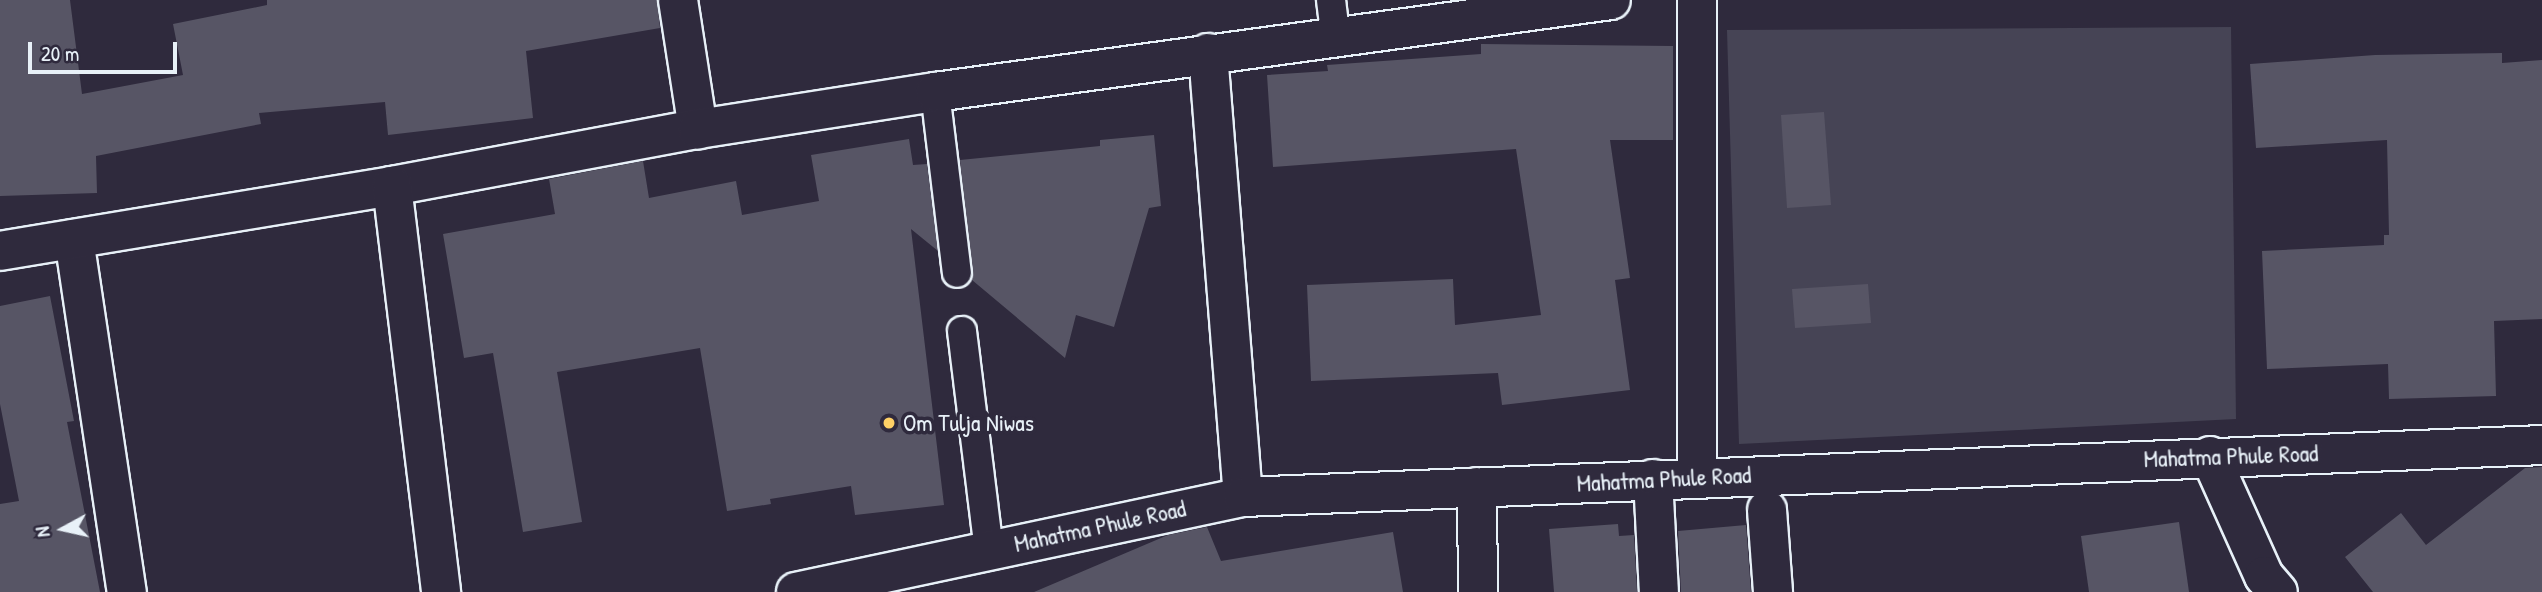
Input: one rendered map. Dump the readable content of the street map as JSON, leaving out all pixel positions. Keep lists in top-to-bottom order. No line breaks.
{"streets":{"street":["Mahatma Phule Road"]},"places":["Om Tulja Niwas"],"scale_bar":"20 m","north":"left"}
